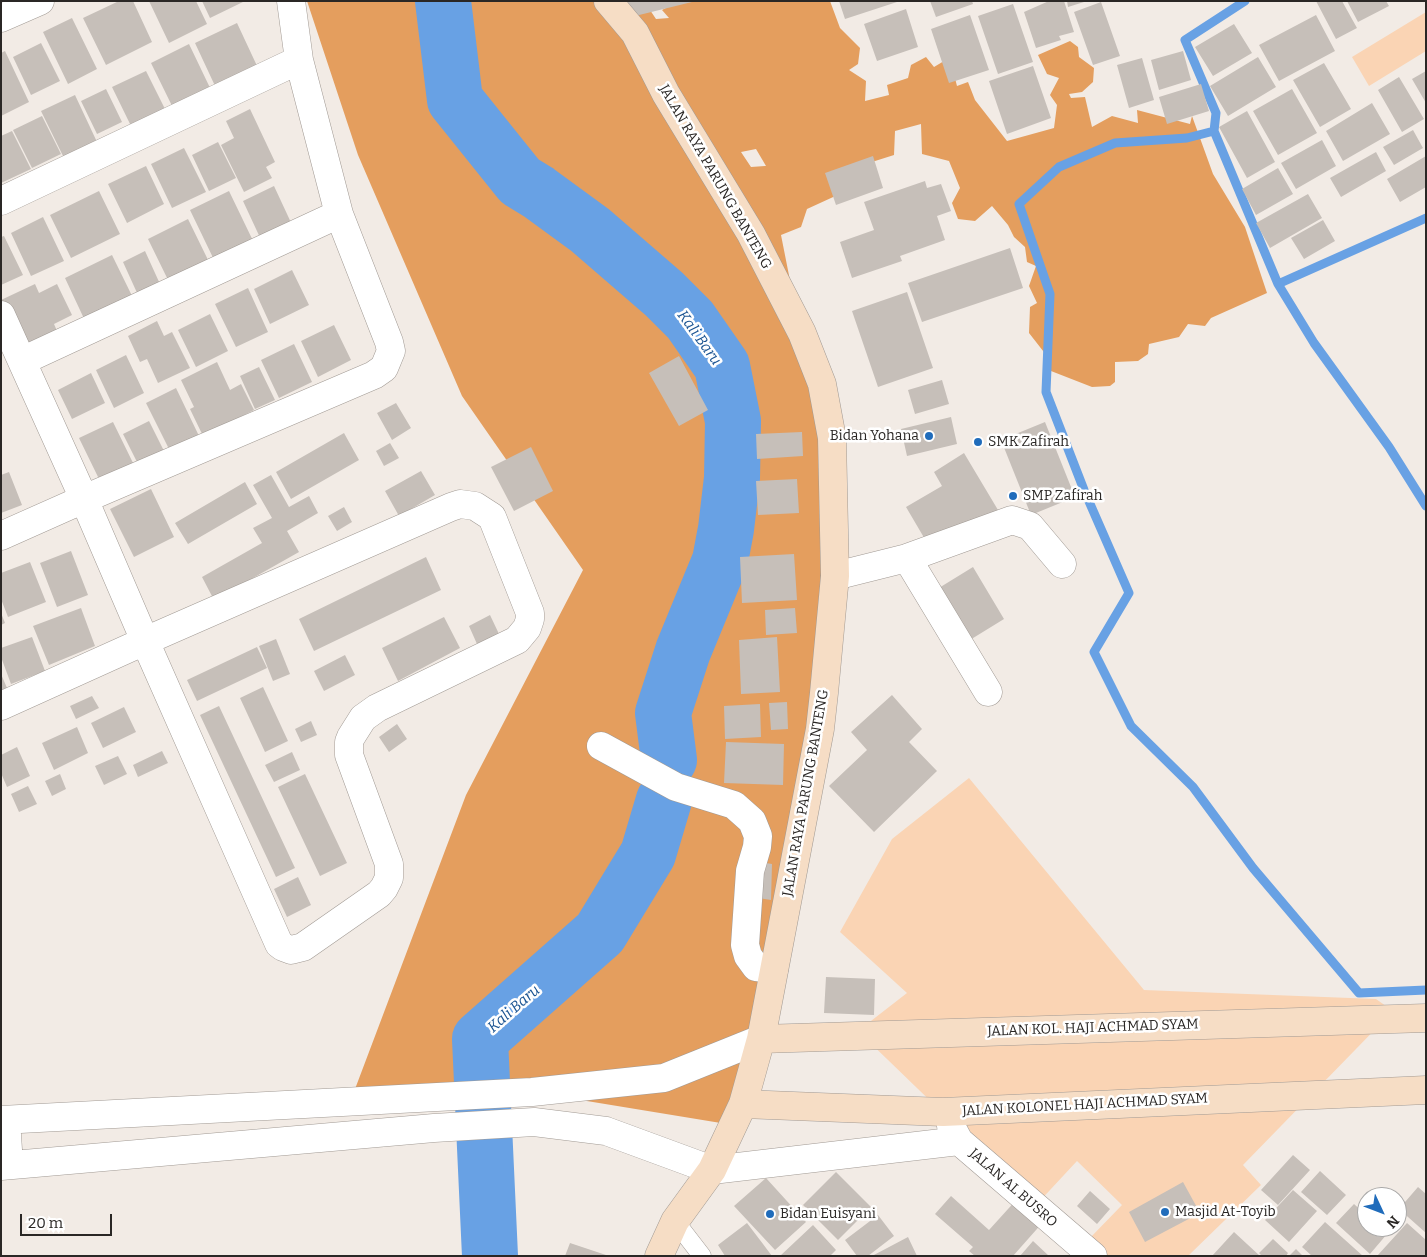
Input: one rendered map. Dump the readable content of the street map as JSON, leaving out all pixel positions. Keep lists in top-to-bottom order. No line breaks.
{"streets":{"main road":["JALAN RAYA PARUNG BANTENG","JALAN KOL. HAJI ACHMAD SYAM","JALAN KOLONEL HAJI ACHMAD SYAM"],"street":["JALAN AL BUSRO"]},"crossings":[["JALAN RAYA PARUNG BANTENG","JALAN KOL. HAJI ACHMAD SYAM"],["JALAN RAYA PARUNG BANTENG","JALAN KOLONEL HAJI ACHMAD SYAM"],["JALAN KOLONEL HAJI ACHMAD SYAM","JALAN AL BUSRO"]],"water":["Kali Baru"],"places":["Bidan Yohana","SMK Zafirah","SMP Zafirah","Masjid At-Toyib","Bidan Euisyani"],"scale_bar":"20 m","north":"bottom right"}
